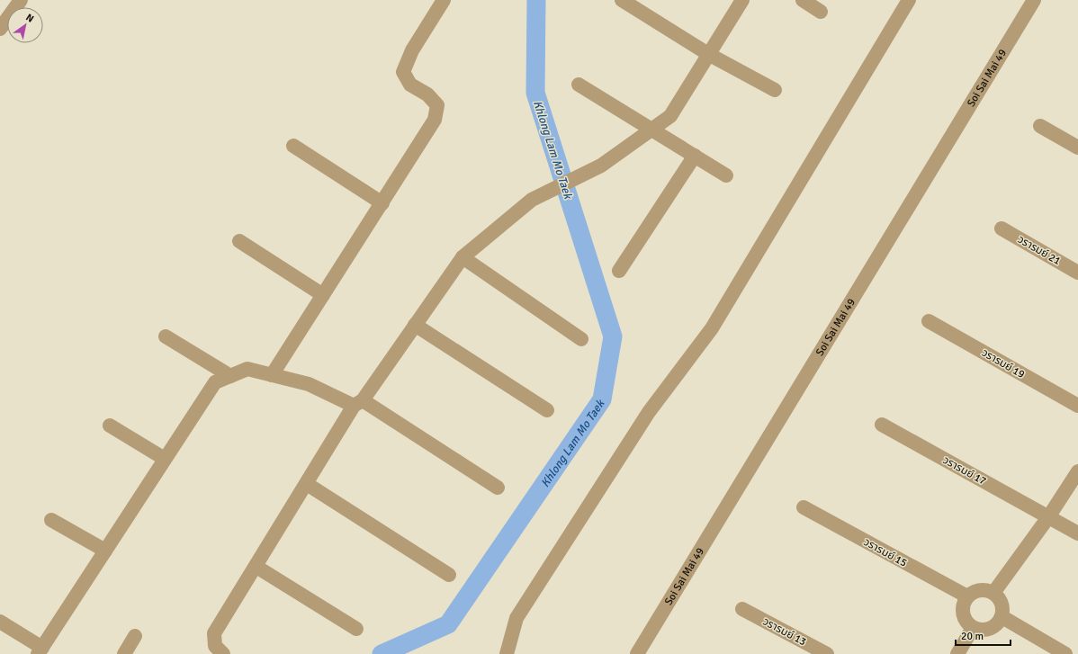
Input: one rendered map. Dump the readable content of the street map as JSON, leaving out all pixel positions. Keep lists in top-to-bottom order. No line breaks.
{"streets":{"street":["Soi Sai Mai 49","วรารมย์ 21","วรารมย์ 19","วรารมย์ 17","วรารมย์ 15","วรารมย์ 13"]},"water":["Khlong Lam Mo Taek"],"scale_bar":"20 m","north":"top right"}
